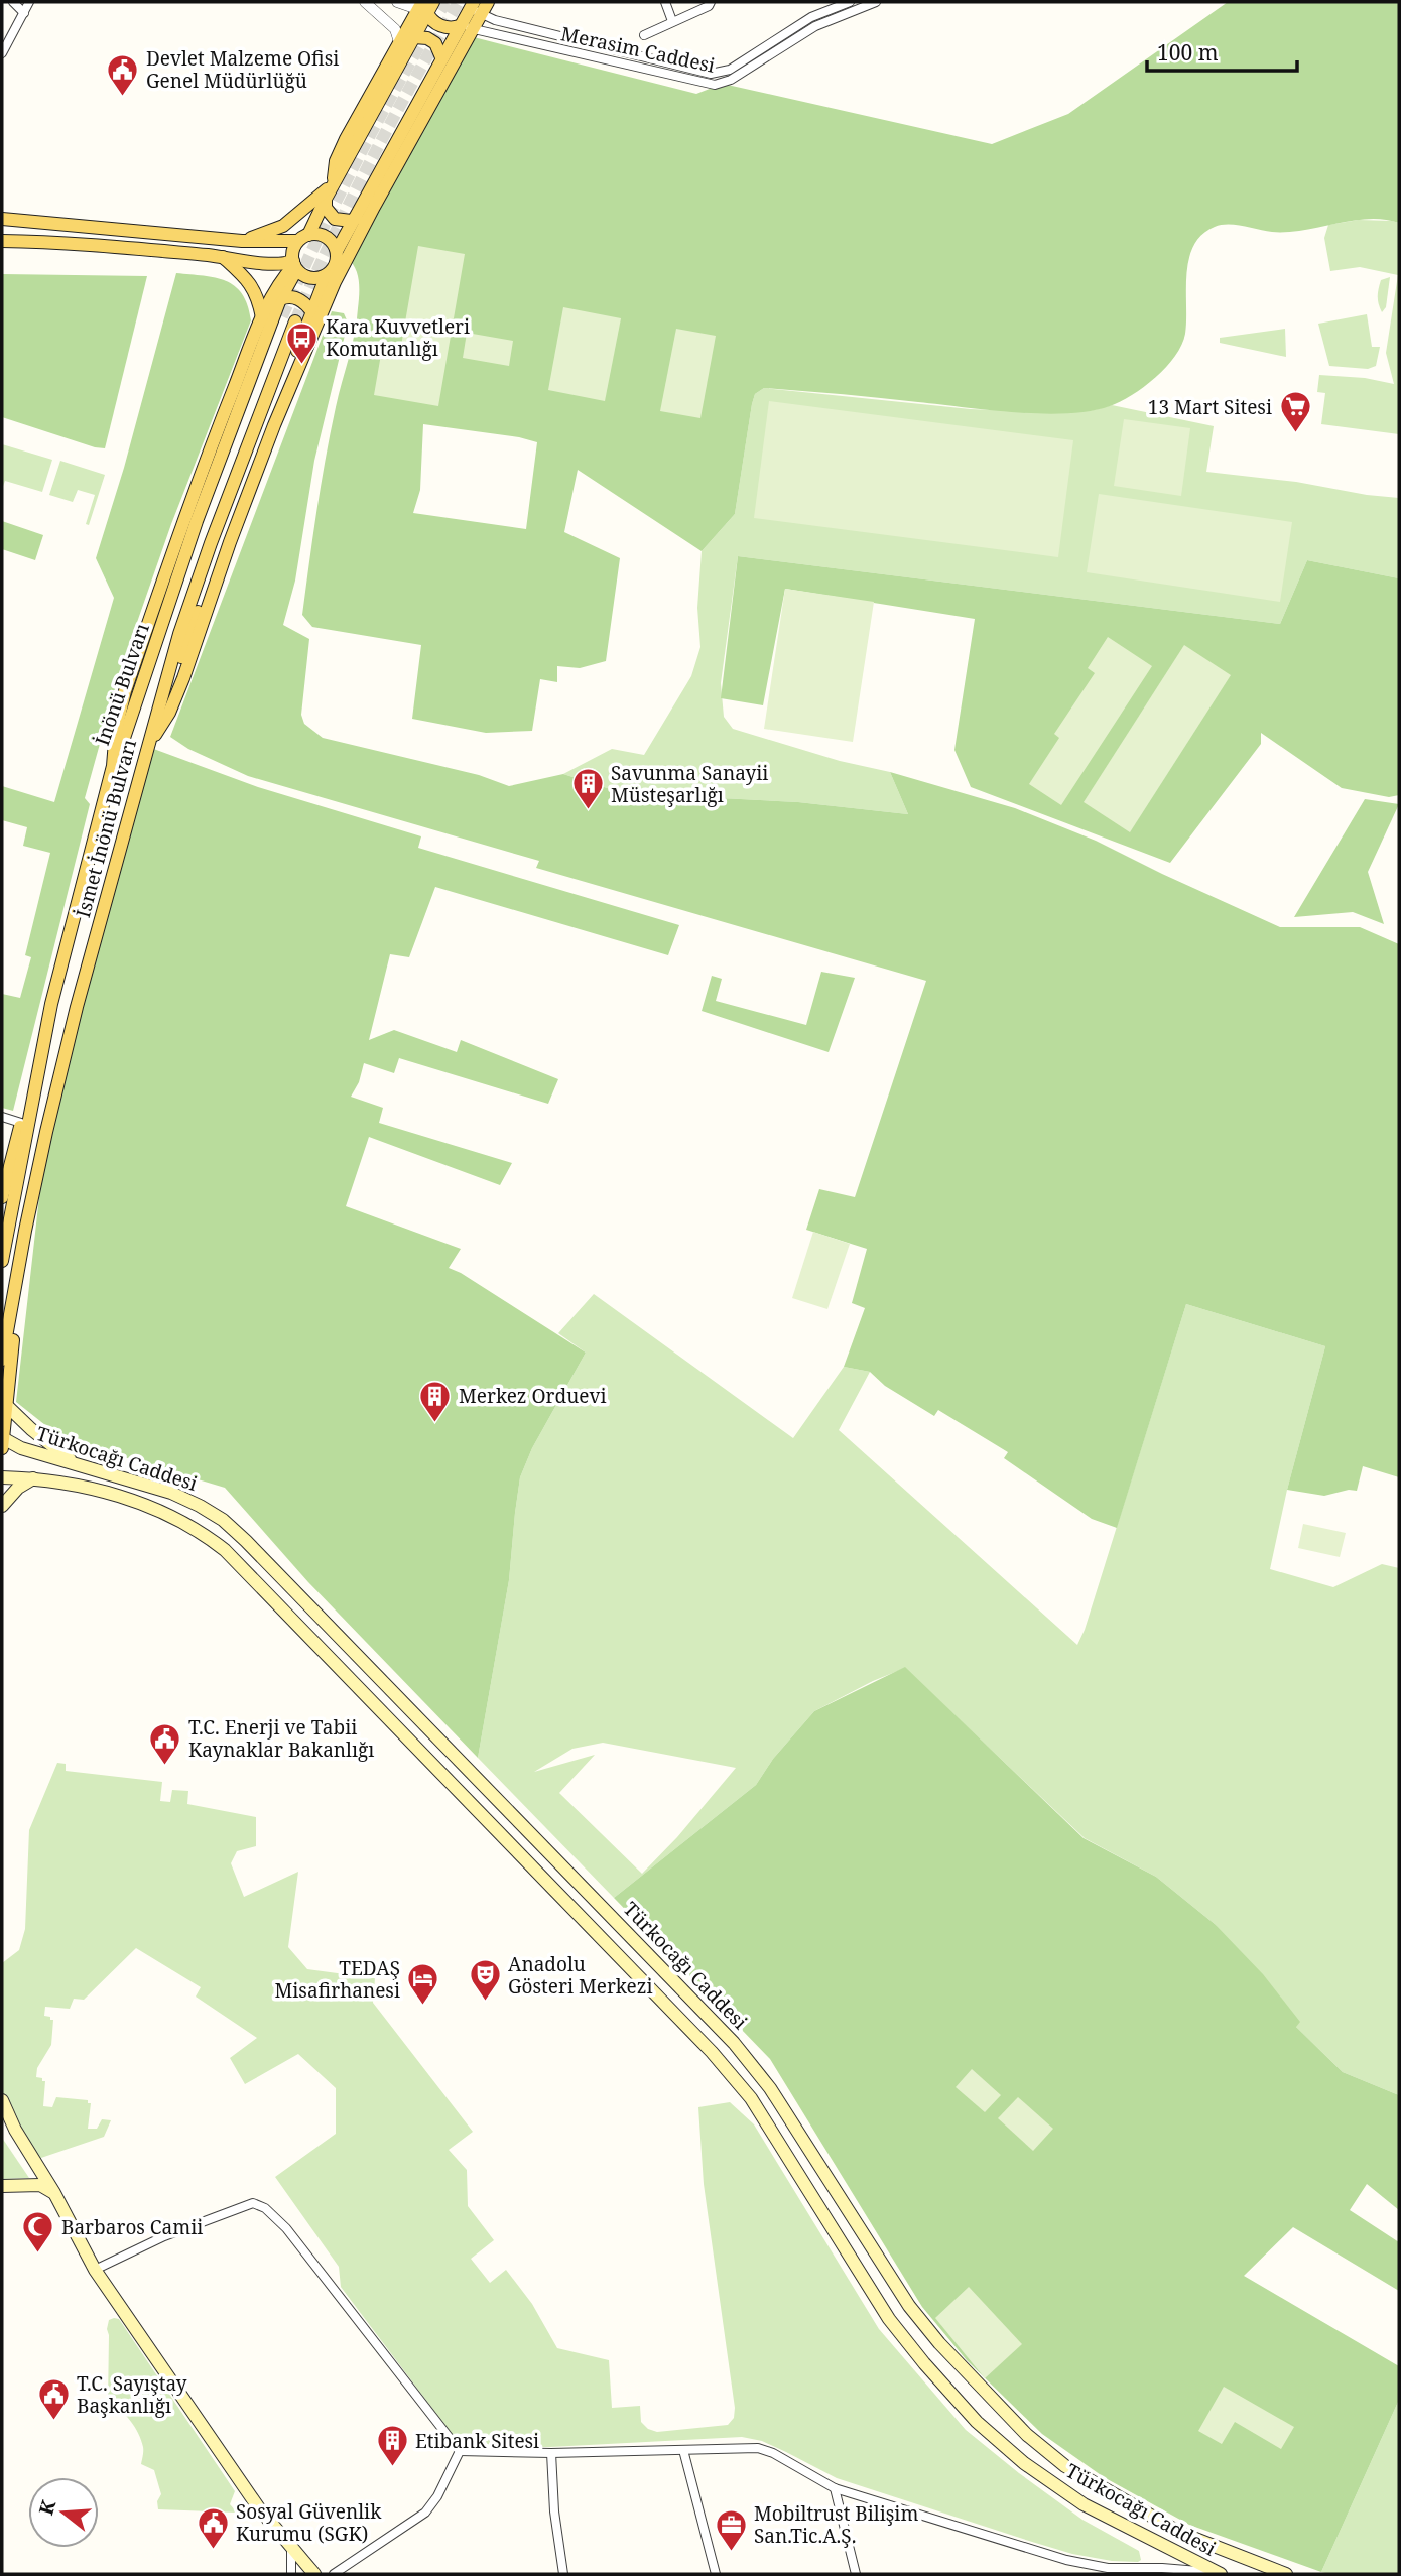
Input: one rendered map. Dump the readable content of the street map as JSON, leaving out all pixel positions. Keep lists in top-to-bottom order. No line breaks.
{"streets":{"main road":["İnönü Bulvarı","İsmet İnönü Bulvarı","Türkocağı Caddesi"],"street":["Merasim Caddesi"]},"crossings":[["İnönü Bulvarı","İsmet İnönü Bulvarı"]],"places":{"public building":["Devlet Malzeme Ofisi Genel Müdürlüğü","T.C. Enerji ve Tabii Kaynaklar Bakanlığı","T.C. Sayıştay Başkanlığı","Sosyal Güvenlik Kurumu (SGK)"],"bus stop":["Kara Kuvvetleri Komutanlığı"],"supermarket":["13 Mart Sitesi"],"building":["Savunma Sanayii Müsteşarlığı","Merkez Orduevi","Etibank Sitesi"],"theatre":["Anadolu Gösteri Merkezi"],"hotel":["TEDAŞ Misafirhanesi"],"mosque":["Barbaros Camii"],"office":["Mobiltrust Bilişim San.Tic.A.Ş."]},"scale_bar":"100 m","north":"left"}
